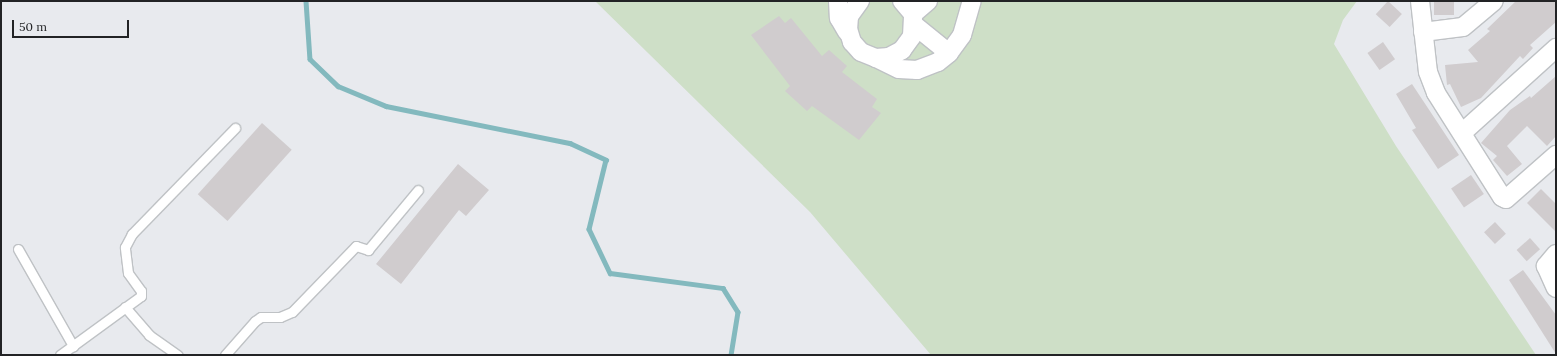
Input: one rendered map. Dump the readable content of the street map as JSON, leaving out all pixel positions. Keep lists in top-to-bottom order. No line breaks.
{"scale_bar":"50 m"}
